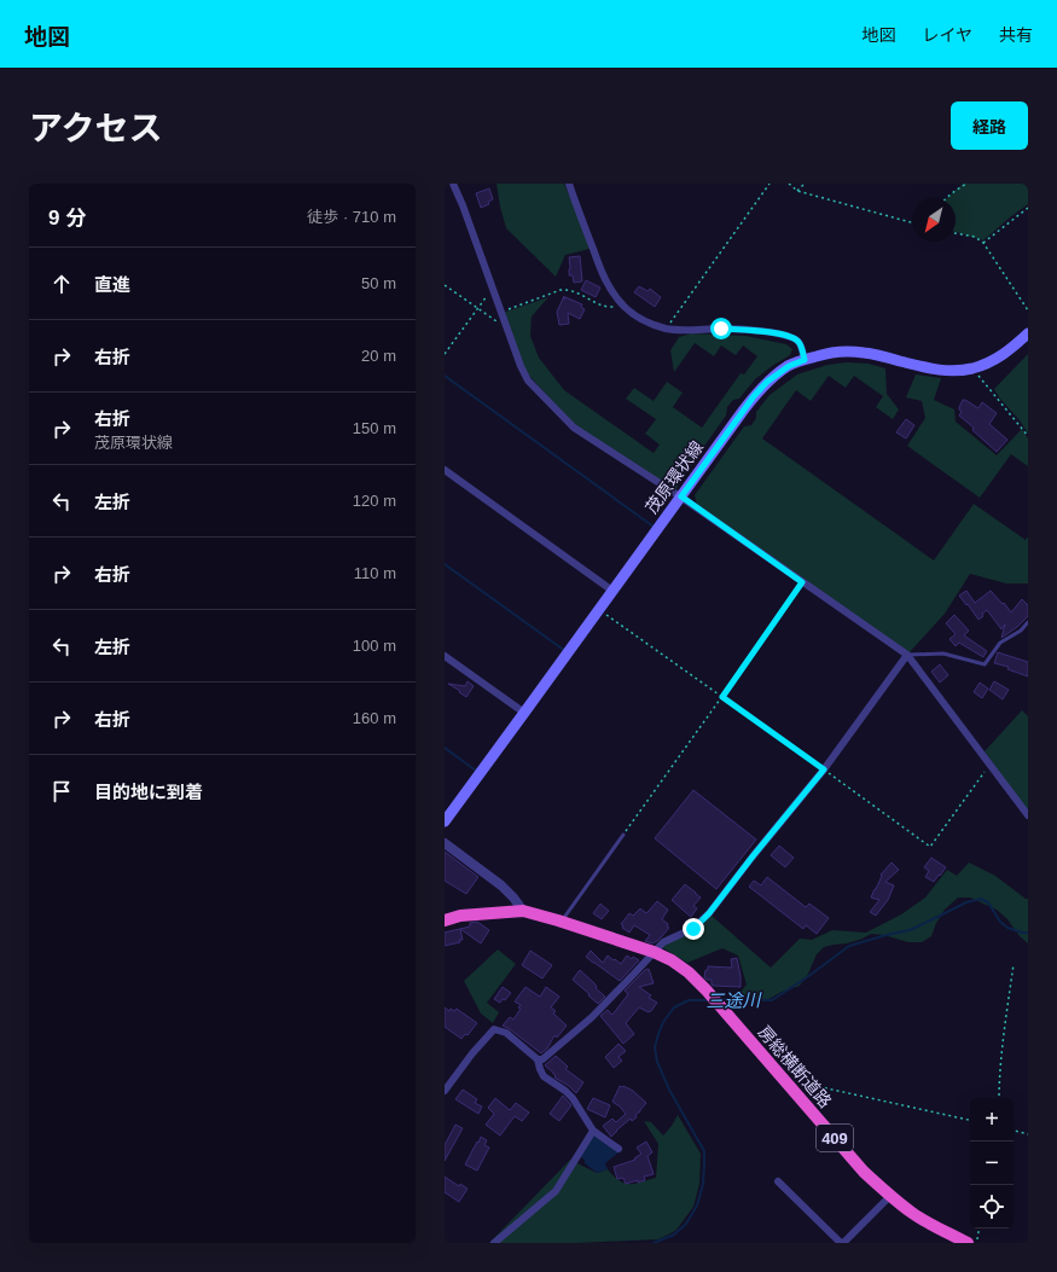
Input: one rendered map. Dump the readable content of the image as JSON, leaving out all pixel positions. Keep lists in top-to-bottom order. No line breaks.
{"streets":{"highway":["房総横断道路","409"],"main road":["茂原環状線"]},"water":["三途川"],"north":"bottom left","page":{"header":"地図","nav":["地図","レイヤ","共有"],"title":"アクセス","buttons":"経路","heading":["9 分","徒歩 · 710 m"],"list":[["直進","50 m"],["右折","20 m"],["右折","茂原環状線","150 m"],["左折","120 m"],["右折","110 m"],["左折","100 m"],["右折","160 m"],"目的地に到着"],"map_buttons":["+","−"]}}
